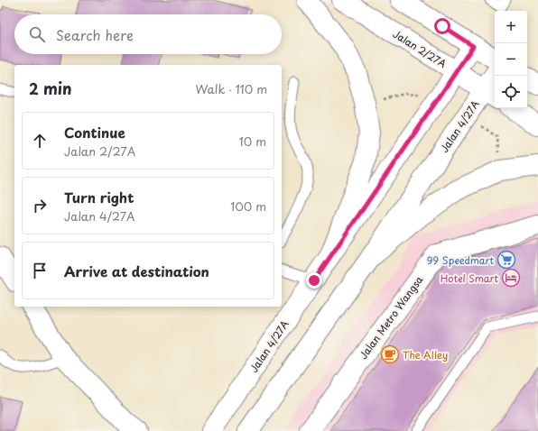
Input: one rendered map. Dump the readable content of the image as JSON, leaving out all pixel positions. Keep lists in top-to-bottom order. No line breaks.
{"streets":{"street":["Jalan 2/27A","Jalan 4/27A","Jalan Metro Wangsa"]},"crossings":[["Jalan 2/27A","Jalan 4/27A"]],"places":{"supermarket":["99 Speedmart"],"hotel":["Hotel Smart"],"cafe":["The Alley"]},"page":{"map_buttons":["+","−"],"search":"Search here","heading":["2 min","Walk · 110 m"],"list":[["Continue","Jalan 2/27A","10 m"],["Turn right","Jalan 4/27A","100 m"],"Arrive at destination"]}}
